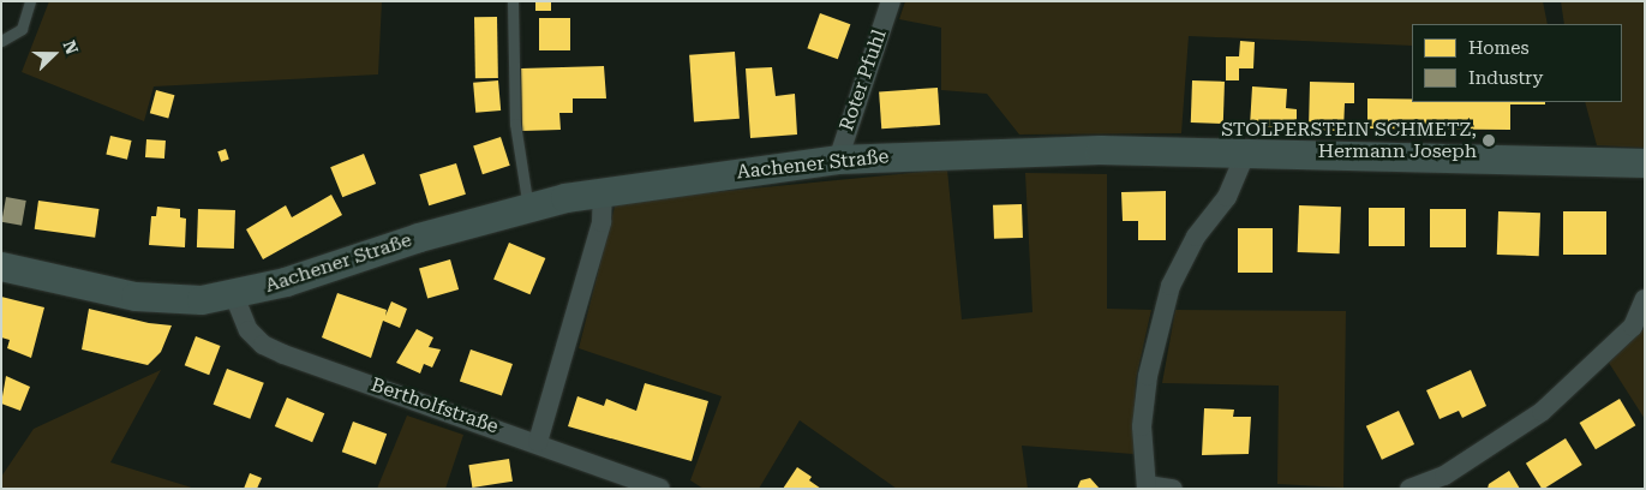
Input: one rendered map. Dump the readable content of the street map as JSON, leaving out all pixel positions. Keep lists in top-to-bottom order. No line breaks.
{"streets":{"street":["Roter Pfuhl","Aachener Straße","Bertholfstraße"]},"crossings":[["Roter Pfuhl","Aachener Straße"],["Aachener Straße","Bertholfstraße"]],"places":["STOLPERSTEIN SCHMETZ, Hermann Joseph"],"legend":["Homes","Industry"],"north":"right"}
